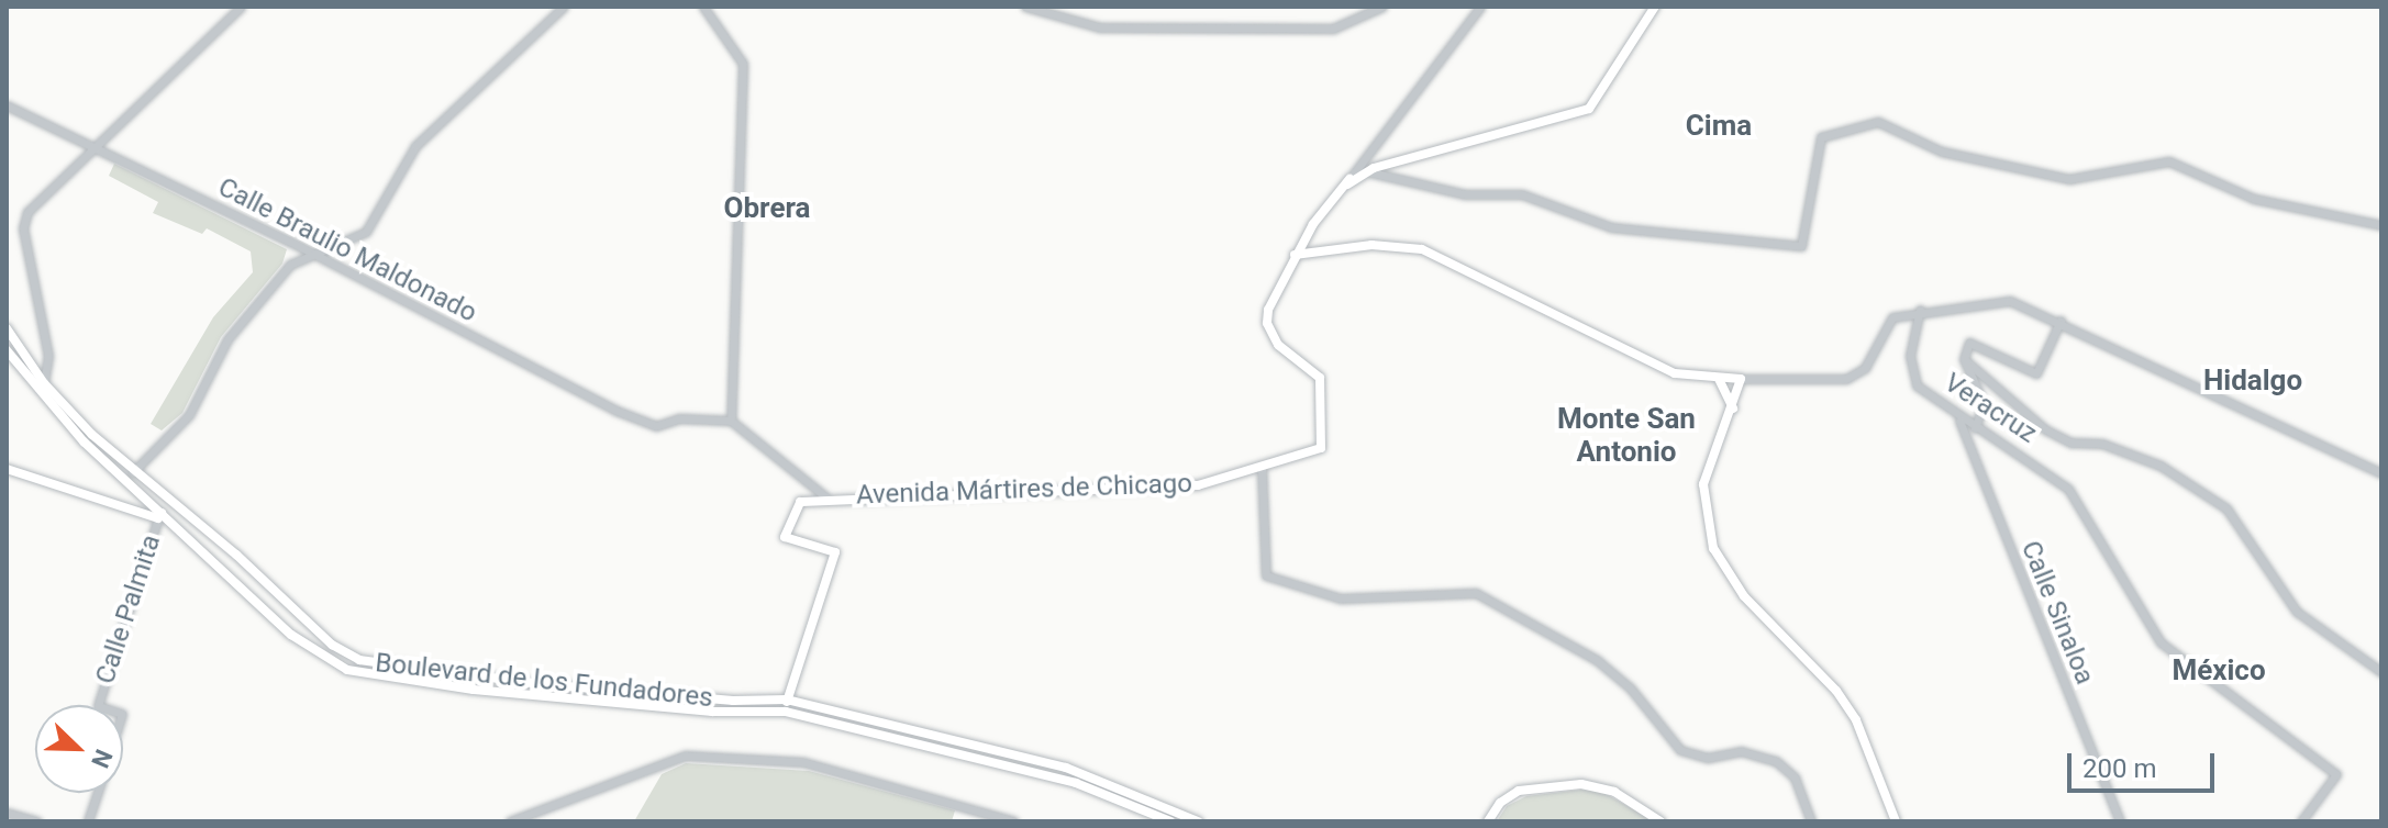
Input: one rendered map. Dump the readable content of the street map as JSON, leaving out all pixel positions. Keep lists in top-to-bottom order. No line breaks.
{"streets":{"main road":["Avenida Mártires de Chicago","Boulevard de los Fundadores"],"street":["Calle Braulio Maldonado","Veracruz","Calle Palmita","Calle Sinaloa"]},"crossings":[["Calle Braulio Maldonado","Avenida Mártires de Chicago"],["Veracruz","Calle Sinaloa"],["Avenida Mártires de Chicago","Boulevard de los Fundadores"],["Calle Palmita","Boulevard de los Fundadores"]],"districts":["Cima","Obrera","Hidalgo","Monte San Antonio","México"],"scale_bar":"200 m","north":"bottom right"}
